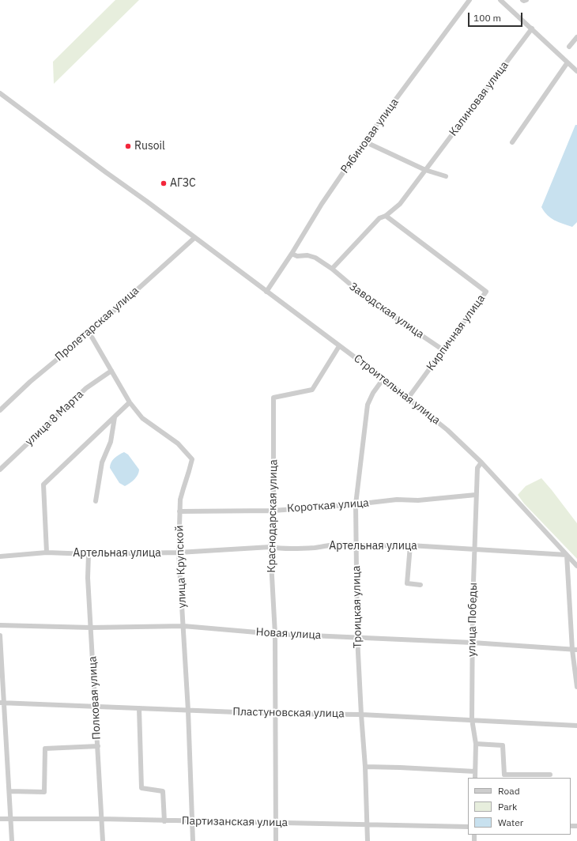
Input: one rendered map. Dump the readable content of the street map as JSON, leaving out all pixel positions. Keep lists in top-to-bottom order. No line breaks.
{"streets":{"street":["Калиновая улица","Рябиновая улица","Заводская улица","Пролетарская улица","Кирпичная улица","Строительная улица","улица 8 Марта","Короткая улица","Краснодарская улица","Артельная улица","улица Крупской","Троицкая улица","улица Победы","Новая улица","Полковая улица","Пластуновская улица","Партизанская улица"]},"crossings":[["Калиновая улица","Заводская улица"],["Калиновая улица","Кирпичная улица"],["Рябиновая улица","Заводская улица"],["Рябиновая улица","Строительная улица"],["Заводская улица","Кирпичная улица"],["Пролетарская улица","Строительная улица"],["Пролетарская улица","улица Крупской"],["Кирпичная улица","Строительная улица"],["Строительная улица","Краснодарская улица"],["Строительная улица","Артельная улица"],["Строительная улица","Троицкая улица"],["Строительная улица","улица Победы"],["улица 8 Марта","улица Крупской"],["Короткая улица","Краснодарская улица"],["Короткая улица","улица Крупской"],["Короткая улица","Троицкая улица"],["Короткая улица","улица Победы"],["Краснодарская улица","Артельная улица"],["Краснодарская улица","Новая улица"],["Краснодарская улица","Пластуновская улица"],["Краснодарская улица","Партизанская улица"],["Артельная улица","улица Крупской"],["Артельная улица","Троицкая улица"],["Артельная улица","улица Победы"],["Артельная улица","Полковая улица"],["улица Крупской","Новая улица"],["улица Крупской","Пластуновская улица"],["улица Крупской","Партизанская улица"],["Троицкая улица","Новая улица"],["Троицкая улица","Пластуновская улица"],["Троицкая улица","Партизанская улица"],["улица Победы","Новая улица"],["улица Победы","Пластуновская улица"],["Новая улица","Полковая улица"],["Полковая улица","Пластуновская улица"],["Полковая улица","Партизанская улица"]],"places":["Rusoil","АГЗС"],"legend":["Road","Park","Water"],"scale_bar":"100 m"}
